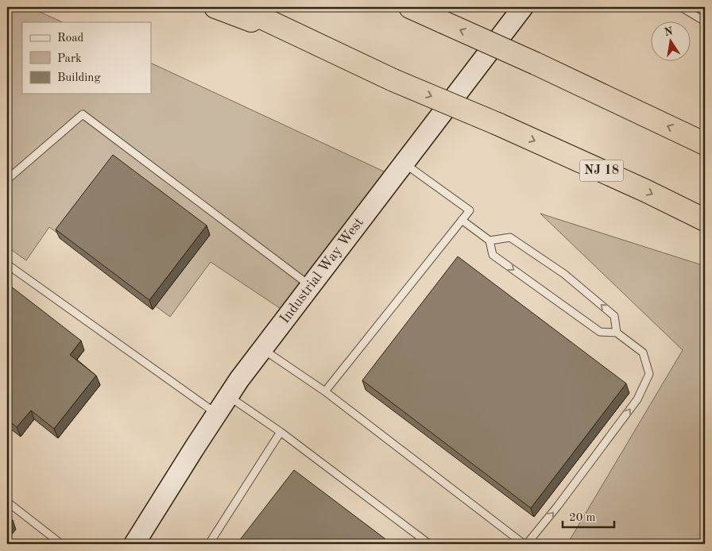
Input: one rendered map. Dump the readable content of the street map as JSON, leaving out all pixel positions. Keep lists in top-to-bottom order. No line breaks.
{"streets":{"highway":["NJ 18"],"street":["Industrial Way West"]},"legend":["Road","Park","Building"],"scale_bar":"20 m","north":"top"}
